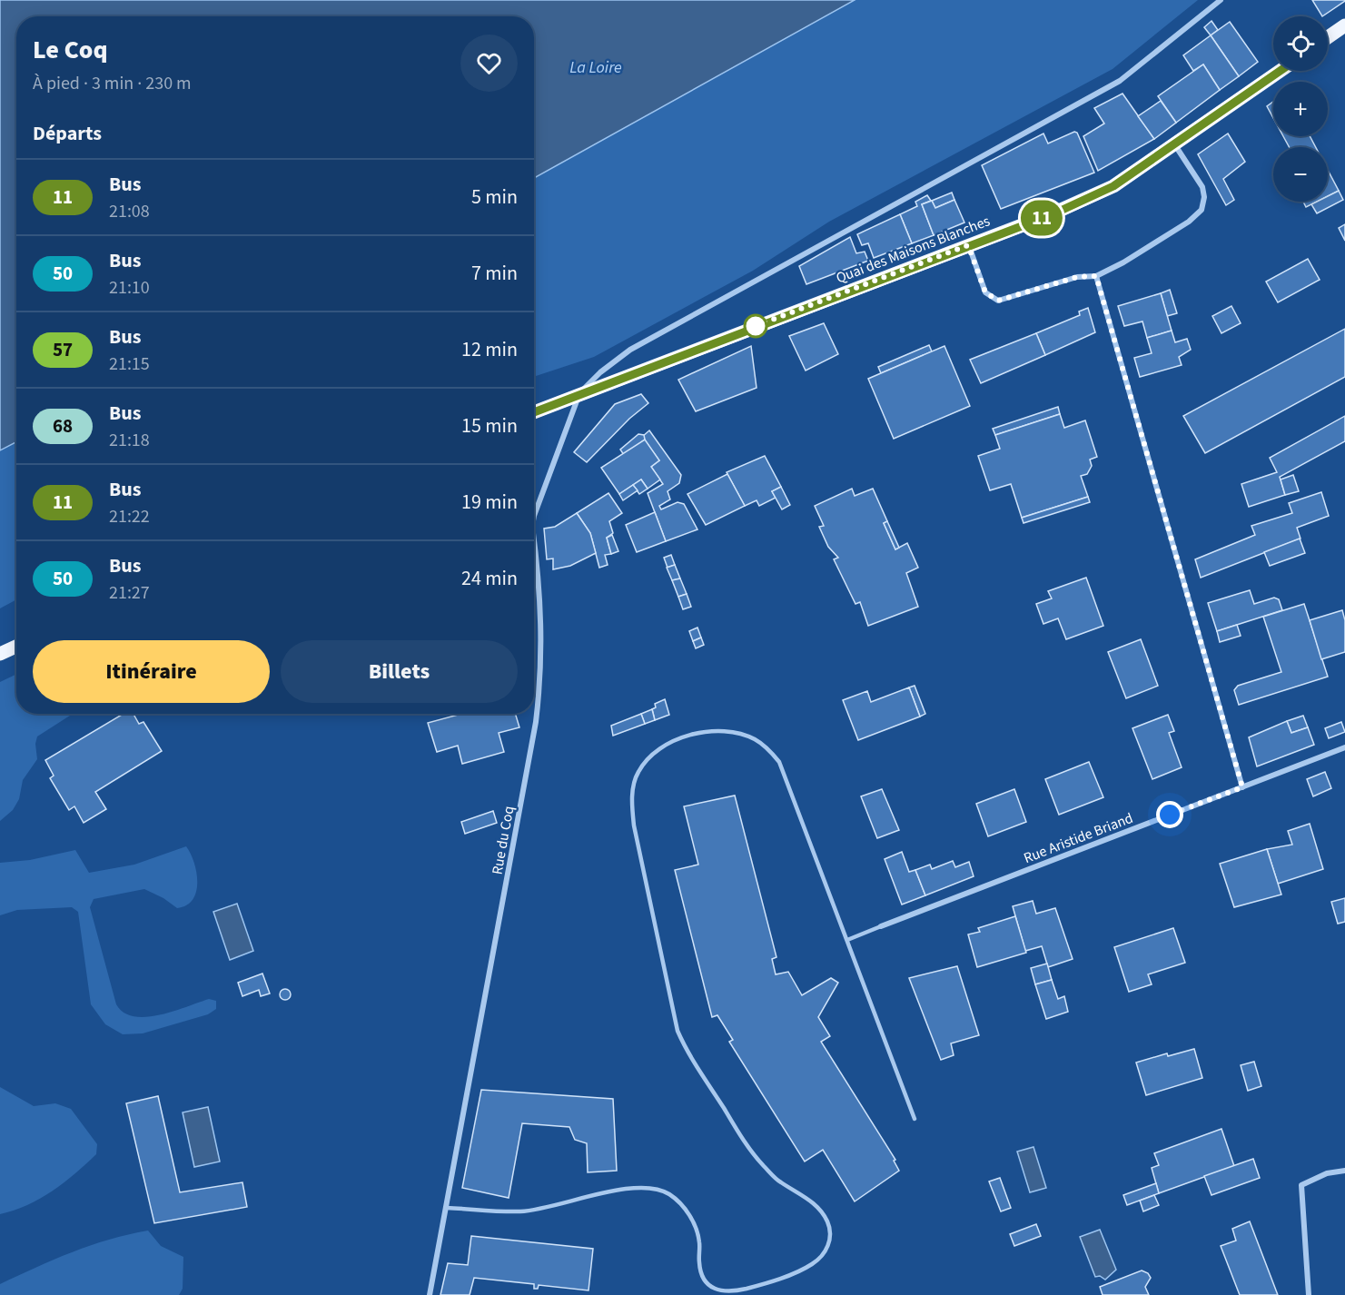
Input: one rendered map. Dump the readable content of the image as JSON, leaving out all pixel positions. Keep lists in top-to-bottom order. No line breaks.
{"streets":{"main road":["Quai des Maisons Blanches"],"street":["Rue Aristide Briand","Rue du Coq"]},"crossings":[["Quai des Maisons Blanches","Rue du Coq"]],"water":["La Loire"],"lines":["bus line 11"],"page":{"on_map":"11","map_buttons":["+","−"],"heading":[["Le Coq","À pied · 3 min · 230 m"],"Départs"],"list":[{"mark":"11","name":"Bus","note":"21:08","value":"5 min"},{"mark":"50","name":"Bus","note":"21:10","value":"7 min"},{"mark":"57","name":"Bus","note":"21:15","value":"12 min"},{"mark":"68","name":"Bus","note":"21:18","value":"15 min"},{"mark":"11","name":"Bus","note":"21:22","value":"19 min"},{"mark":"50","name":"Bus","note":"21:27","value":"24 min"}],"buttons":["Itinéraire","Billets"]}}
